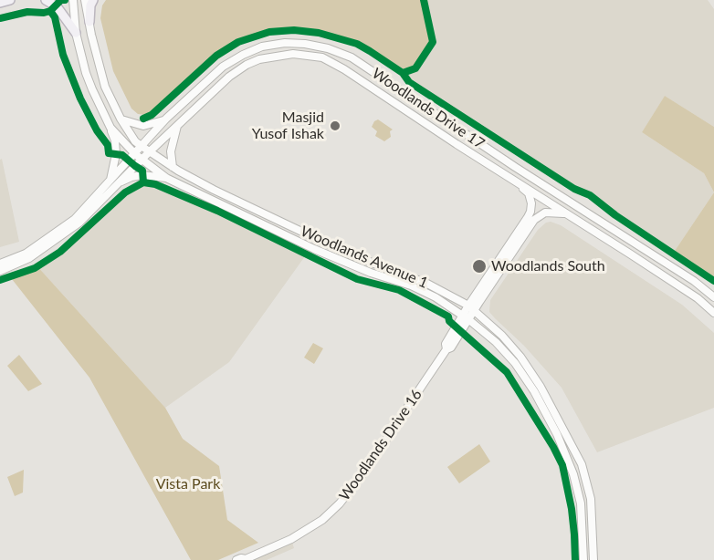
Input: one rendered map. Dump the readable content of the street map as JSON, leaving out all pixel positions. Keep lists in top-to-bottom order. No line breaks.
{"streets":{"street":["Woodlands Drive 17","Woodlands Avenue 1","Woodlands Drive 16"]},"crossings":[["Woodlands Drive 17","Woodlands Avenue 1"],["Woodlands Drive 17","Woodlands Drive 16"],["Woodlands Avenue 1","Woodlands Drive 16"]],"parks":["Vista Park"],"places":["Masjid Yusof Ishak","Woodlands South"]}
